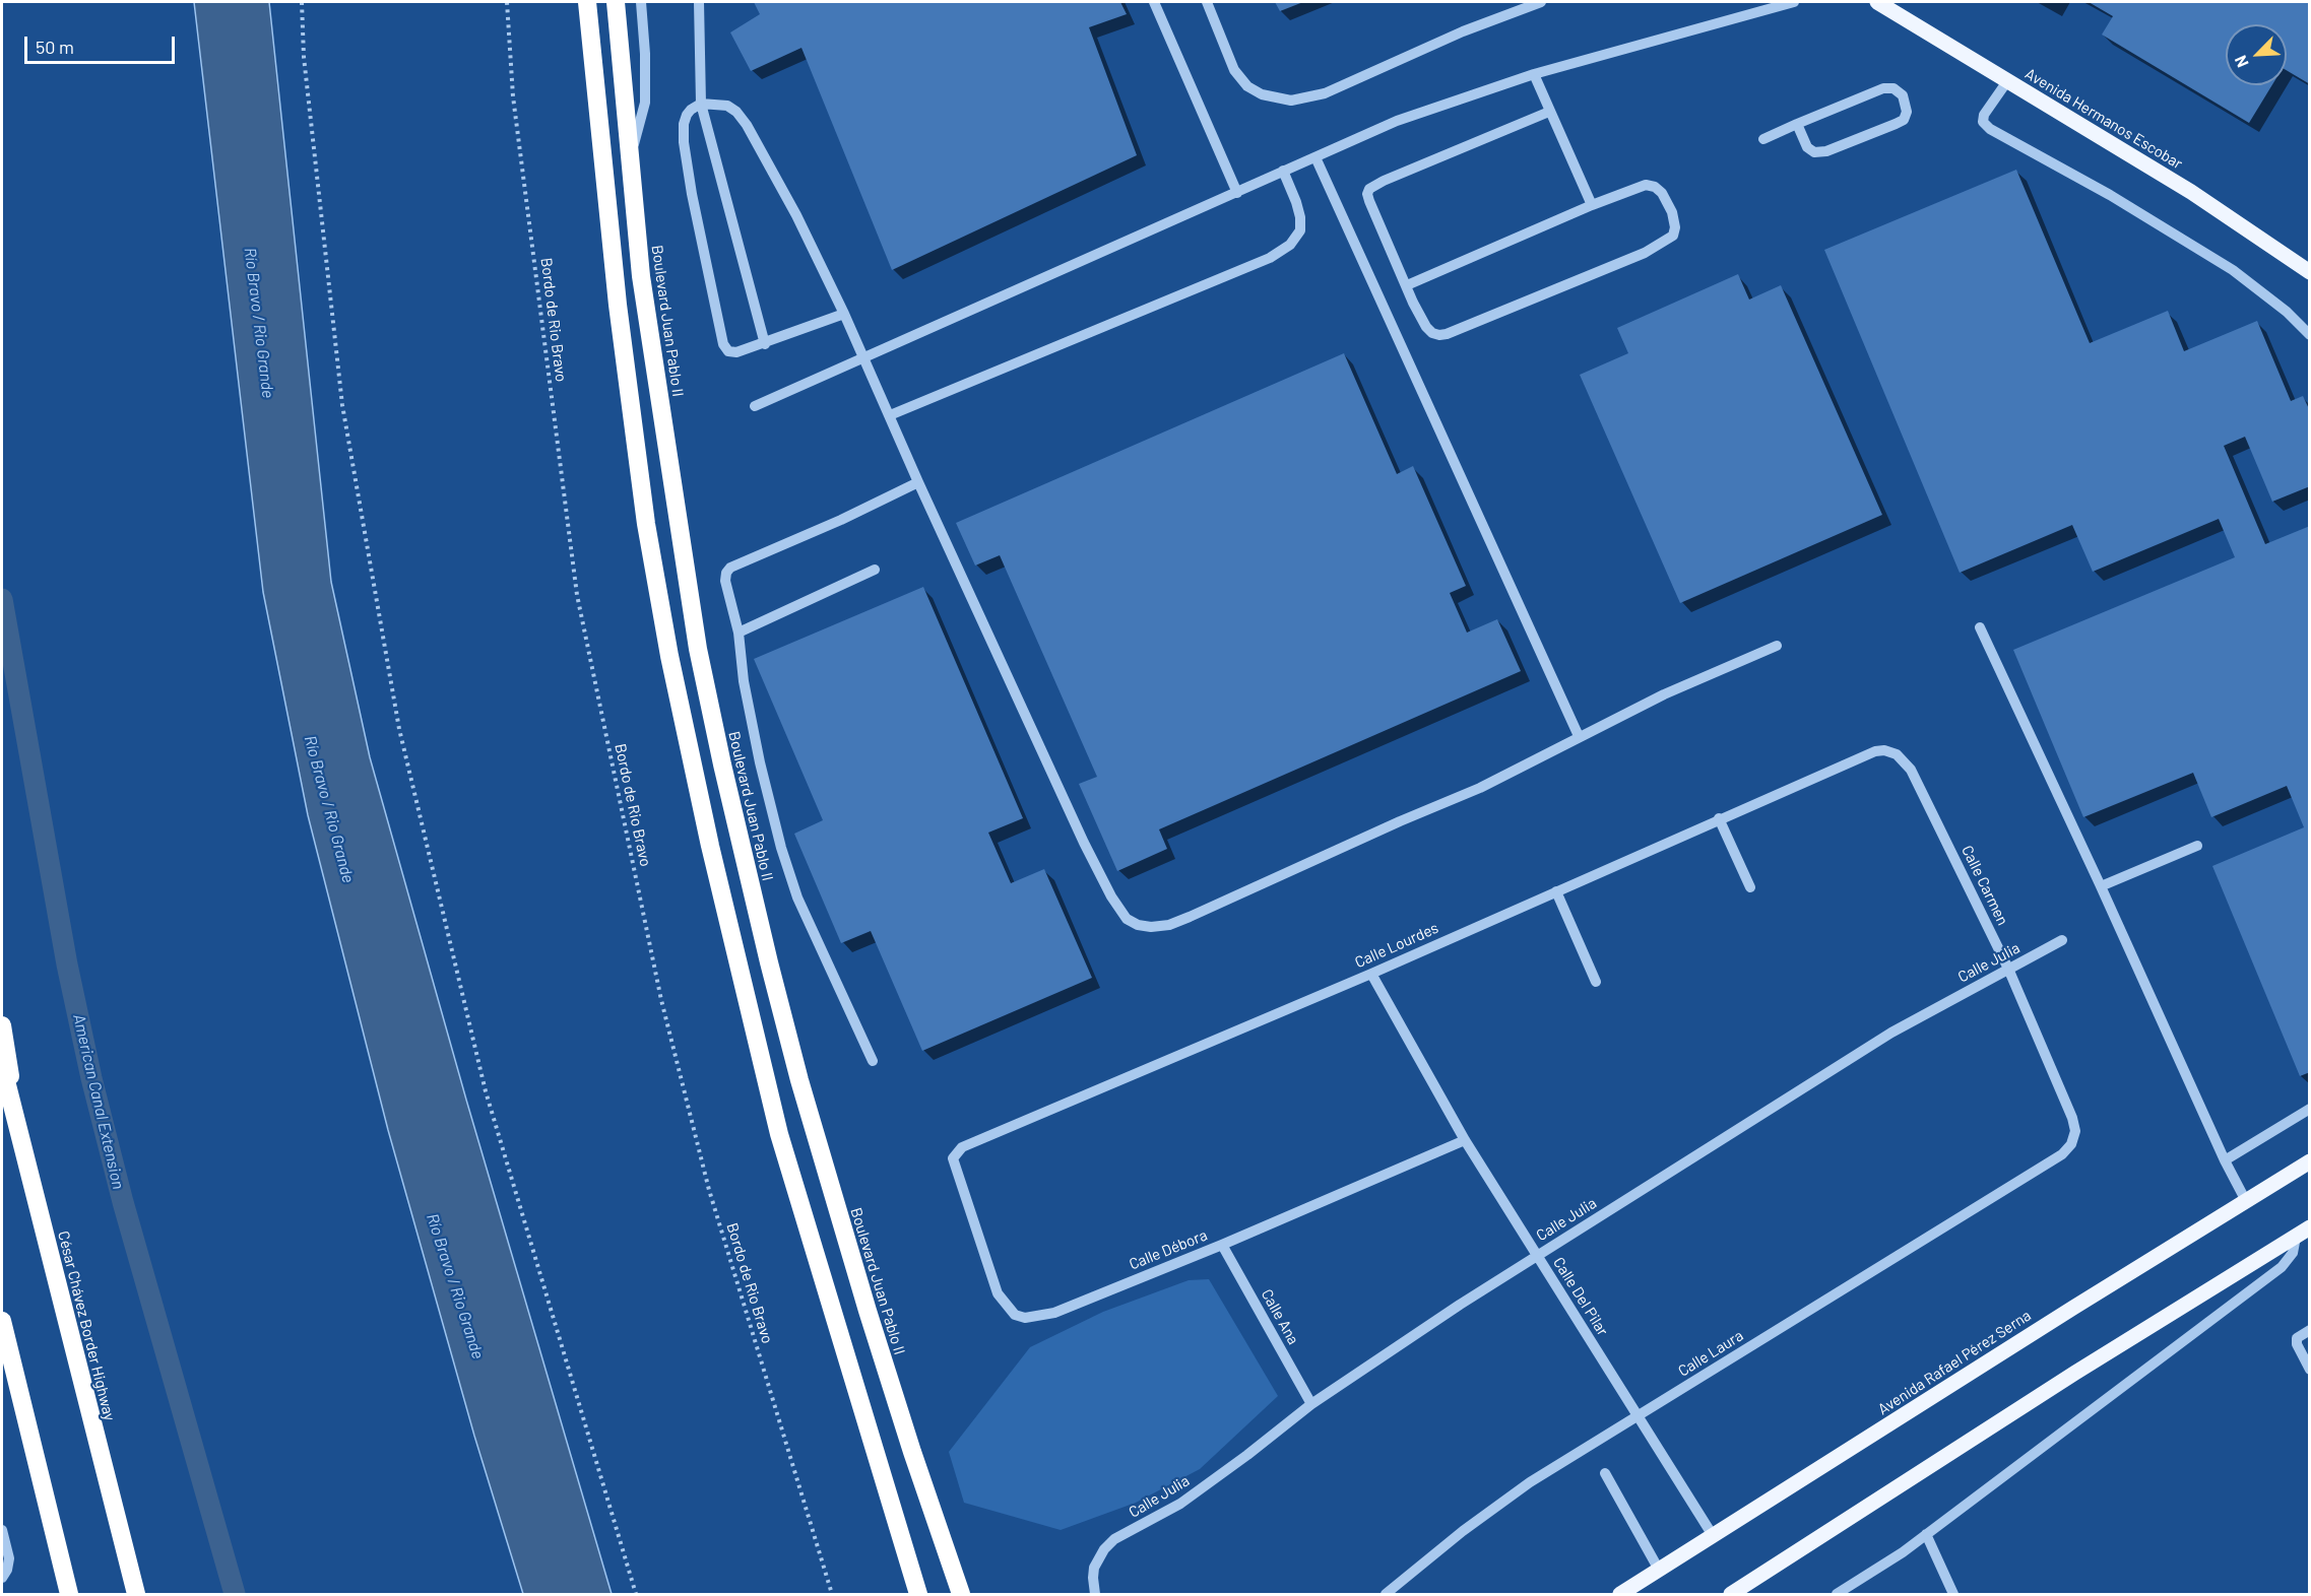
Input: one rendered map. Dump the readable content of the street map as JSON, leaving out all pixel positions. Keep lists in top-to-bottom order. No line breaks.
{"streets":{"highway":["Boulevard Juan Pablo II","César Chávez Border Highway"],"main road":["Avenida Hermanos Escobar","Avenida Rafael Pérez Serna"],"street":["Calle Carmen","Calle Lourdes","Calle Julia","Calle Débora","Calle Del Pilar","Calle Ana","Calle Laura"],"path":["Bordo de Rio Bravo"]},"crossings":[["Calle Carmen","Calle Lourdes"],["Calle Carmen","Calle Julia"],["Calle Carmen","Calle Laura"],["Calle Lourdes","Calle Débora"],["Calle Lourdes","Calle Del Pilar"],["Calle Julia","Calle Del Pilar"],["Calle Julia","Calle Ana"],["Calle Débora","Calle Del Pilar"],["Calle Débora","Calle Ana"],["Calle Del Pilar","Calle Laura"],["Calle Del Pilar","Avenida Rafael Pérez Serna"]],"water":["Río Bravo / Rio Grande","American Canal Extension"],"scale_bar":"50 m","north":"bottom left"}
